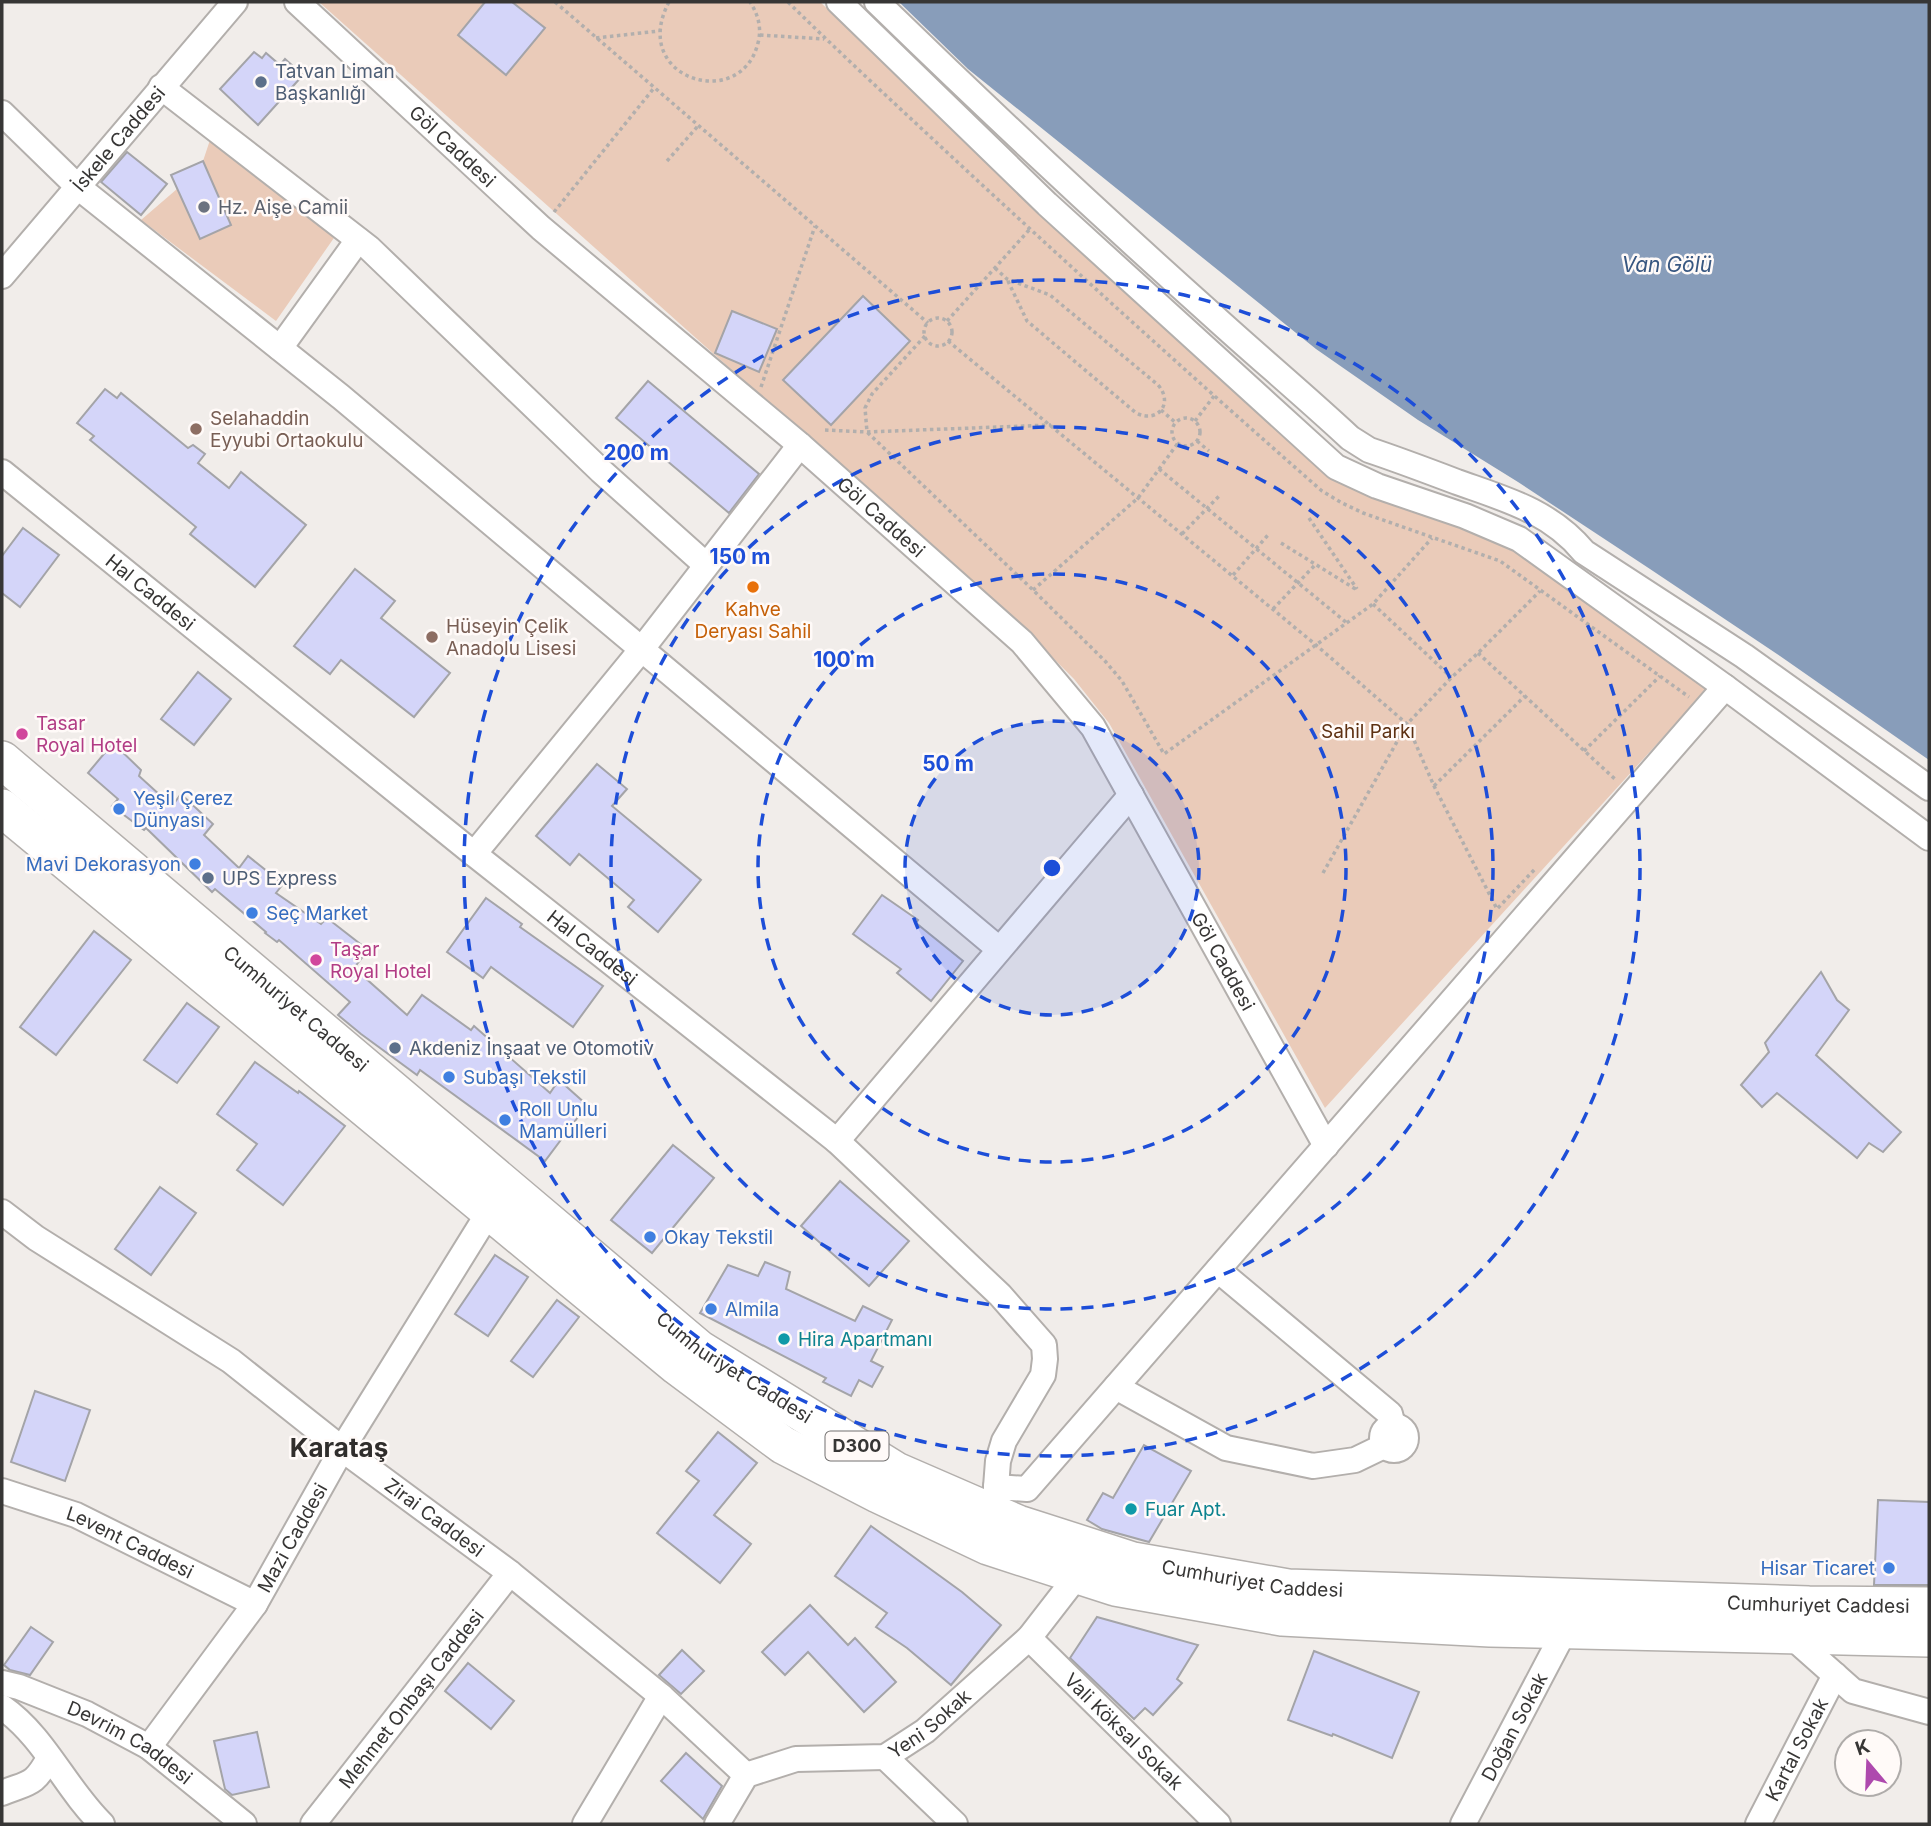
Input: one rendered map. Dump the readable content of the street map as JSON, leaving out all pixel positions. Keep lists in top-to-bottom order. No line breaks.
{"streets":{"highway":["Cumhuriyet Caddesi","D300"],"street":["İskele Caddesi","Göl Caddesi","Hal Caddesi","Zirai Caddesi","Mazi Caddesi","Levent Caddesi","Mehmet Onbaşı Caddesi","Yeni Sokak","Doğan Sokak","Vali Köksal Sokak","Devrim Caddesi","Kartal Sokak"]},"crossings":[["Hal Caddesi","Cumhuriyet Caddesi"],["Cumhuriyet Caddesi","Mazi Caddesi"],["Cumhuriyet Caddesi","Yeni Sokak"],["Cumhuriyet Caddesi","Doğan Sokak"],["Zirai Caddesi","Mazi Caddesi"],["Zirai Caddesi","Mehmet Onbaşı Caddesi"],["Zirai Caddesi","Yeni Sokak"],["Mazi Caddesi","Levent Caddesi"],["Mazi Caddesi","Devrim Caddesi"],["Yeni Sokak","Vali Köksal Sokak"]],"districts":["Karataş"],"water":["Van Gölü"],"parks":["Sahil Parkı"],"places":["Tatvan Liman Başkanlığı","Hz. Aişe Camii","Selahaddin Eyyubi Ortaokulu","Kahve Deryası Sahil","Hüseyin Çelik Anadolu Lisesi","Tasar Royal Hotel","Yeşil Çerez Dünyası","Mavi Dekorasyon","UPS Express","Seç Market","Taşar Royal Hotel","Akdeniz İnşaat ve Otomotiv","Subaşı Tekstil","Roll Unlu Mamülleri","Okay Tekstil","Almila","Hira Apartmanı","Fuar Apt.","Hisar Ticaret"],"north":"top","rings":["200 m","150 m","100 m","50 m"]}
